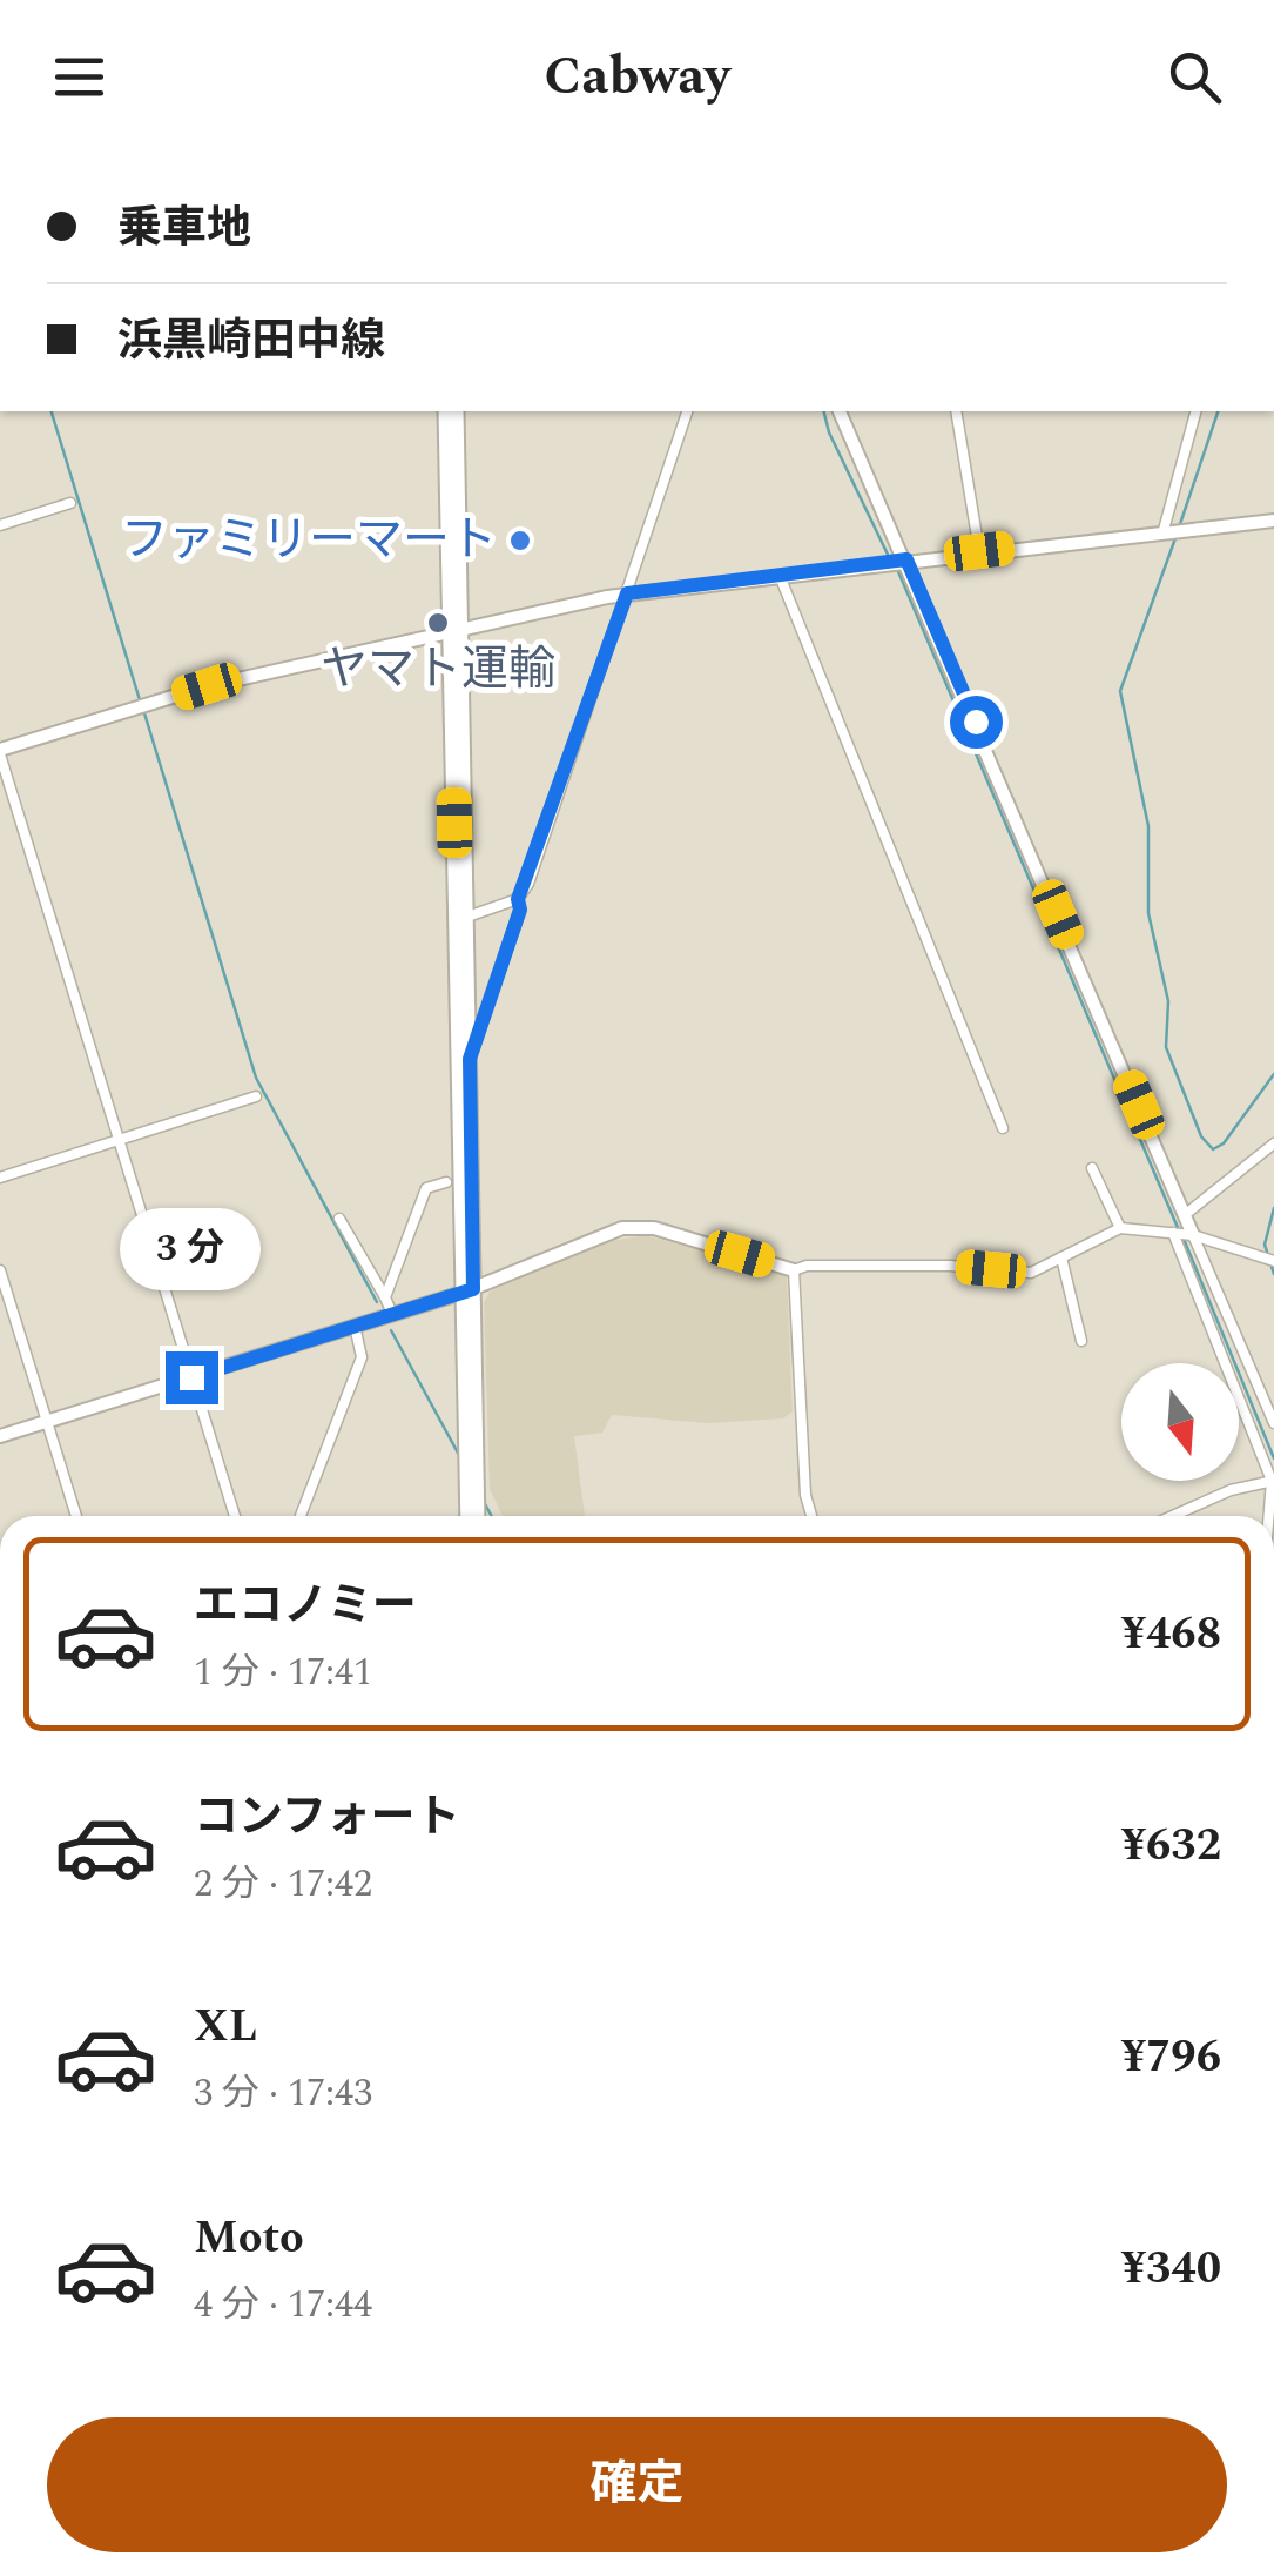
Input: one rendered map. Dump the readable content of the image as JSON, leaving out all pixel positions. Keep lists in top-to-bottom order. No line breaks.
{"places":["ファミリーマート","ヤマト運輸"],"north":"bottom","page":{"header":"Cabway","banner":["乗車地","浜黒崎田中線"],"bubble":"3 分","list":[{"name":"エコノミー","note":"1 分 · 17:41","value":"¥468"},{"name":"コンフォート","note":"2 分 · 17:42","value":"¥632"},{"name":"XL","note":"3 分 · 17:43","value":"¥796"},{"name":"Moto","note":"4 分 · 17:44","value":"¥340"}],"buttons":"確定"}}
